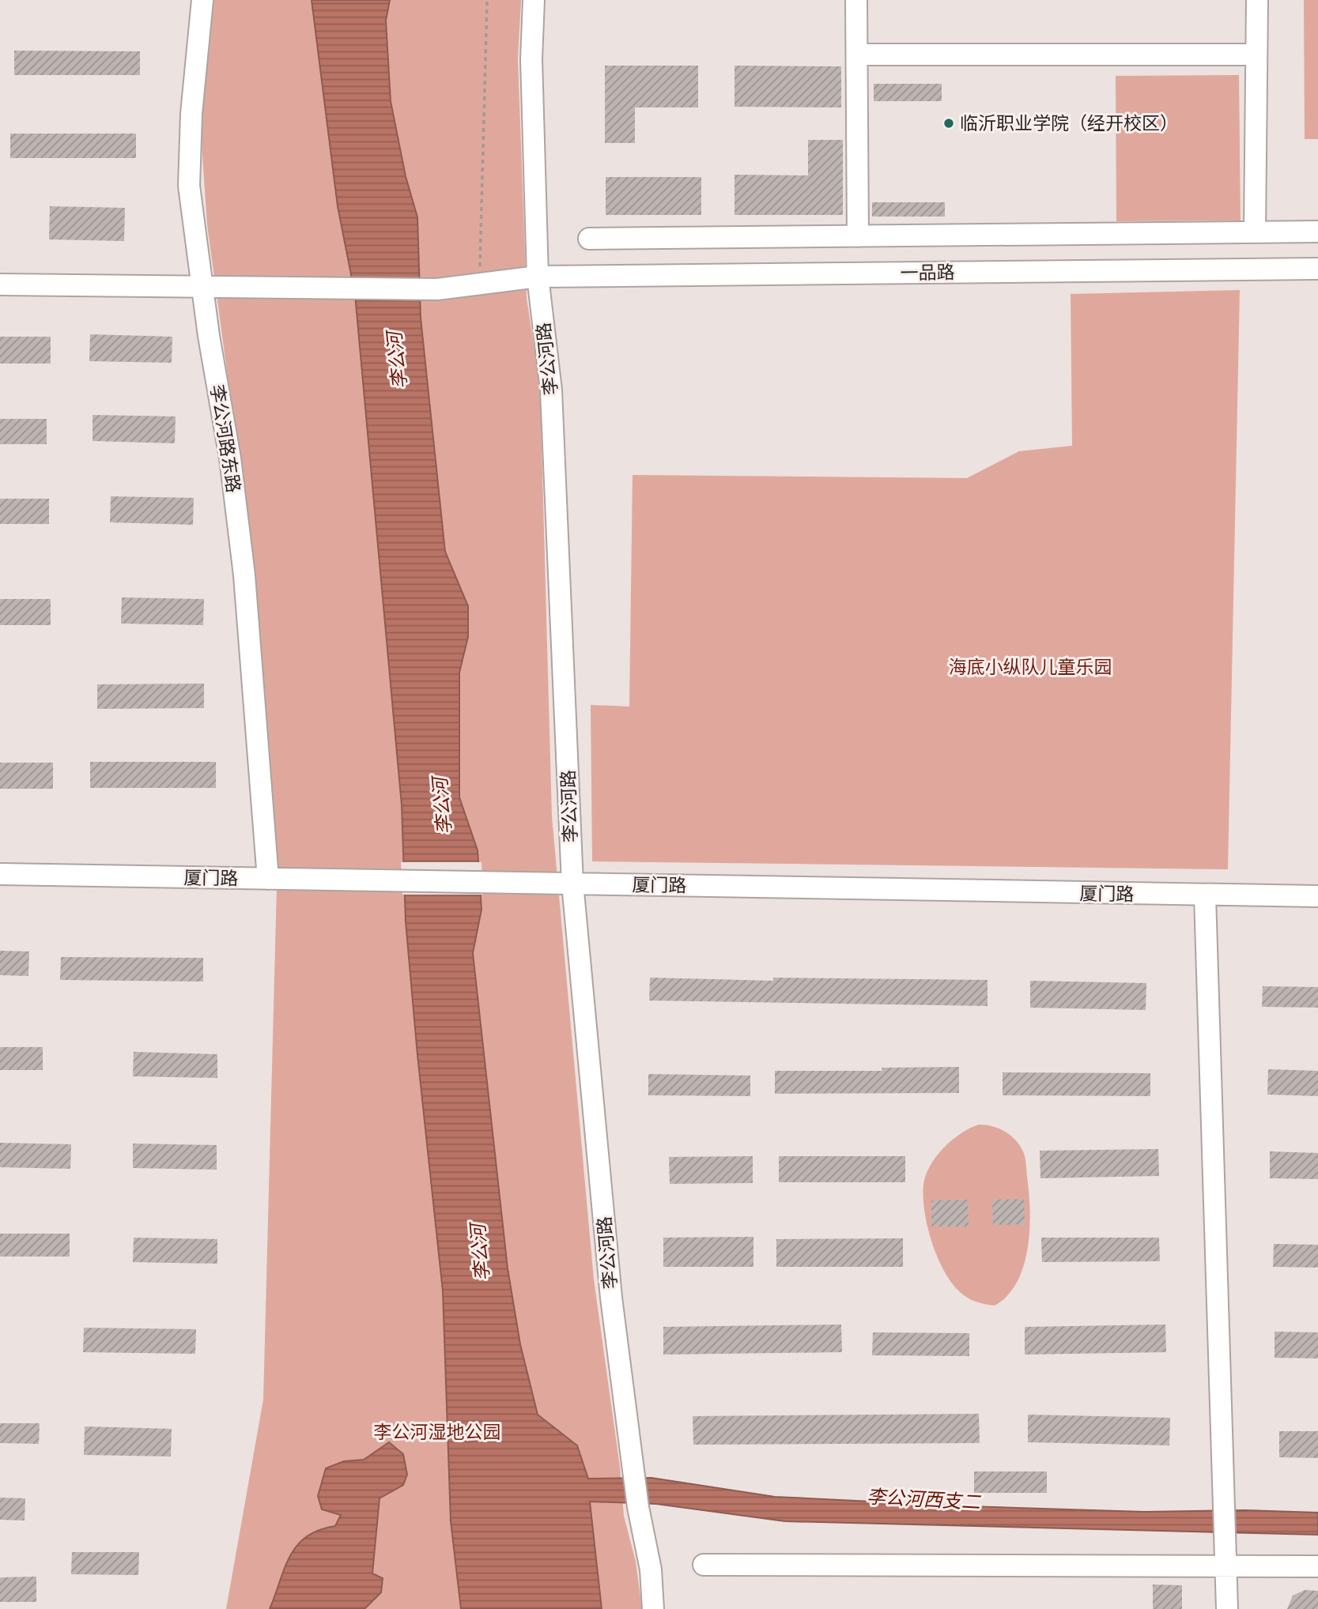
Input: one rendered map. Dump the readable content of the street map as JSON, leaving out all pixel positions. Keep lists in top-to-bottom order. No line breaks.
{"streets":{"street":["一品路","李公河路","李公河路东路","厦门路"]},"crossings":[["一品路","李公河路"],["一品路","李公河路东路"],["李公河路","厦门路"],["李公河路东路","厦门路"]],"water":["李公河","李公河西支二"],"parks":["海底小纵队儿童乐园","李公河湿地公园"],"places":["临沂职业学院（经开校区）"]}
